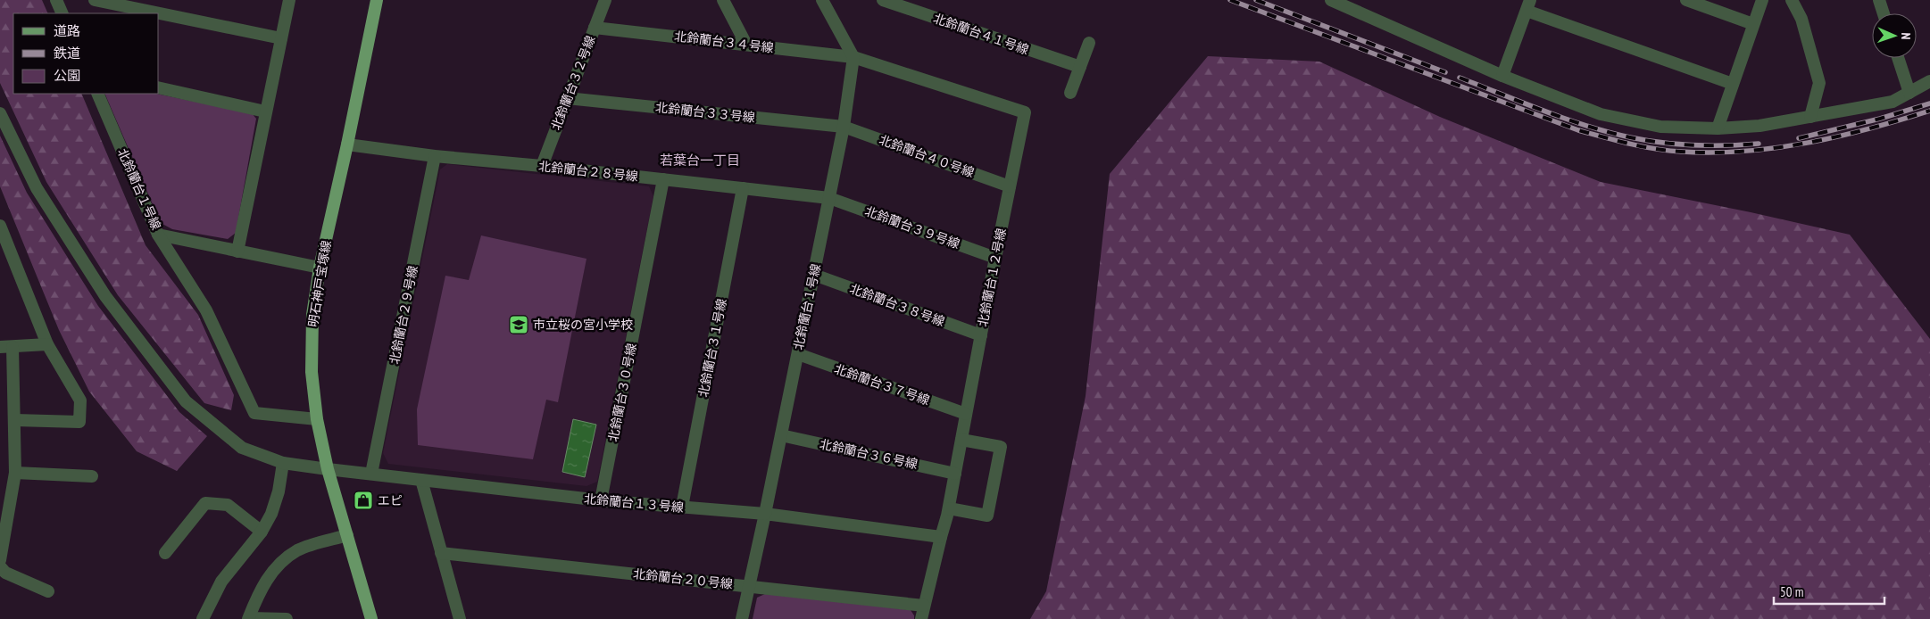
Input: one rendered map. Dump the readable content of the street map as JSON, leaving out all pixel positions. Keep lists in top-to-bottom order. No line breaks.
{"streets":{"main road":["明石神戸宝塚線"],"street":["北鈴蘭台４１号線","北鈴蘭台３４号線","北鈴蘭台３２号線","北鈴蘭台３３号線","北鈴蘭台４０号線","北鈴蘭台２８号線","北鈴蘭台１号線","北鈴蘭台３９号線","北鈴蘭台１２号線","北鈴蘭台３８号線","北鈴蘭台２９号線","北鈴蘭台３１号線","北鈴蘭台３７号線","北鈴蘭台３０号線","北鈴蘭台３６号線","北鈴蘭台１３号線","北鈴蘭台２０号線"]},"crossings":[["北鈴蘭台３４号線","北鈴蘭台３２号線"],["北鈴蘭台３４号線","北鈴蘭台１号線"],["北鈴蘭台３４号線","北鈴蘭台１２号線"],["北鈴蘭台３２号線","北鈴蘭台３３号線"],["北鈴蘭台３２号線","北鈴蘭台２８号線"],["北鈴蘭台３３号線","北鈴蘭台４０号線"],["北鈴蘭台３３号線","北鈴蘭台１号線"],["北鈴蘭台４０号線","北鈴蘭台１号線"],["北鈴蘭台４０号線","北鈴蘭台１２号線"],["北鈴蘭台２８号線","北鈴蘭台１号線"],["北鈴蘭台２８号線","北鈴蘭台３９号線"],["北鈴蘭台２８号線","明石神戸宝塚線"],["北鈴蘭台２８号線","北鈴蘭台２９号線"],["北鈴蘭台２８号線","北鈴蘭台３１号線"],["北鈴蘭台２８号線","北鈴蘭台３０号線"],["北鈴蘭台１号線","北鈴蘭台３９号線"],["北鈴蘭台１号線","北鈴蘭台１２号線"],["北鈴蘭台１号線","明石神戸宝塚線"],["北鈴蘭台１号線","北鈴蘭台３８号線"],["北鈴蘭台１号線","北鈴蘭台３７号線"],["北鈴蘭台１号線","北鈴蘭台３６号線"],["北鈴蘭台１号線","北鈴蘭台１３号線"],["北鈴蘭台１号線","北鈴蘭台２０号線"],["北鈴蘭台３９号線","北鈴蘭台１２号線"],["北鈴蘭台１２号線","北鈴蘭台３８号線"],["北鈴蘭台１２号線","北鈴蘭台３７号線"],["北鈴蘭台１２号線","北鈴蘭台３６号線"],["北鈴蘭台１２号線","北鈴蘭台１３号線"],["北鈴蘭台１２号線","北鈴蘭台２０号線"],["明石神戸宝塚線","北鈴蘭台１３号線"],["北鈴蘭台２９号線","北鈴蘭台１３号線"],["北鈴蘭台３１号線","北鈴蘭台１３号線"],["北鈴蘭台３０号線","北鈴蘭台１３号線"]],"districts":["若葉台一丁目"],"places":{"school or university":["市立桜の宮小学校"],"shop":["エピ"]},"legend":["道路","鉄道","公園"],"scale_bar":"50 m","north":"right"}
